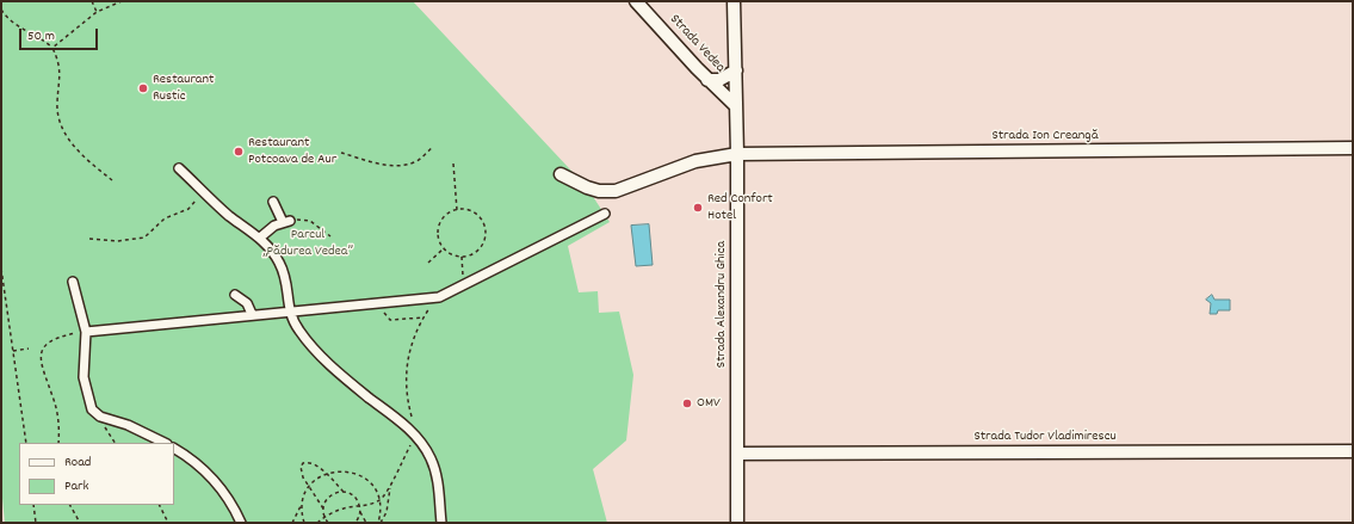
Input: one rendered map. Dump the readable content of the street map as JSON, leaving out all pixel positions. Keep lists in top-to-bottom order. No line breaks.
{"streets":{"street":["Strada Vedea","Strada Ion Creangă","Strada Alexandru Ghica","Strada Tudor Vladimirescu"]},"crossings":[["Strada Vedea","Strada Alexandru Ghica"],["Strada Ion Creangă","Strada Alexandru Ghica"],["Strada Alexandru Ghica","Strada Tudor Vladimirescu"]],"parks":["Parcul „Pădurea Vedea”"],"places":["Restaurant Rustic","Restaurant Potcoava de Aur","Red Confort Hotel","OMV"],"legend":["Road","Park"],"scale_bar":"50 m"}
